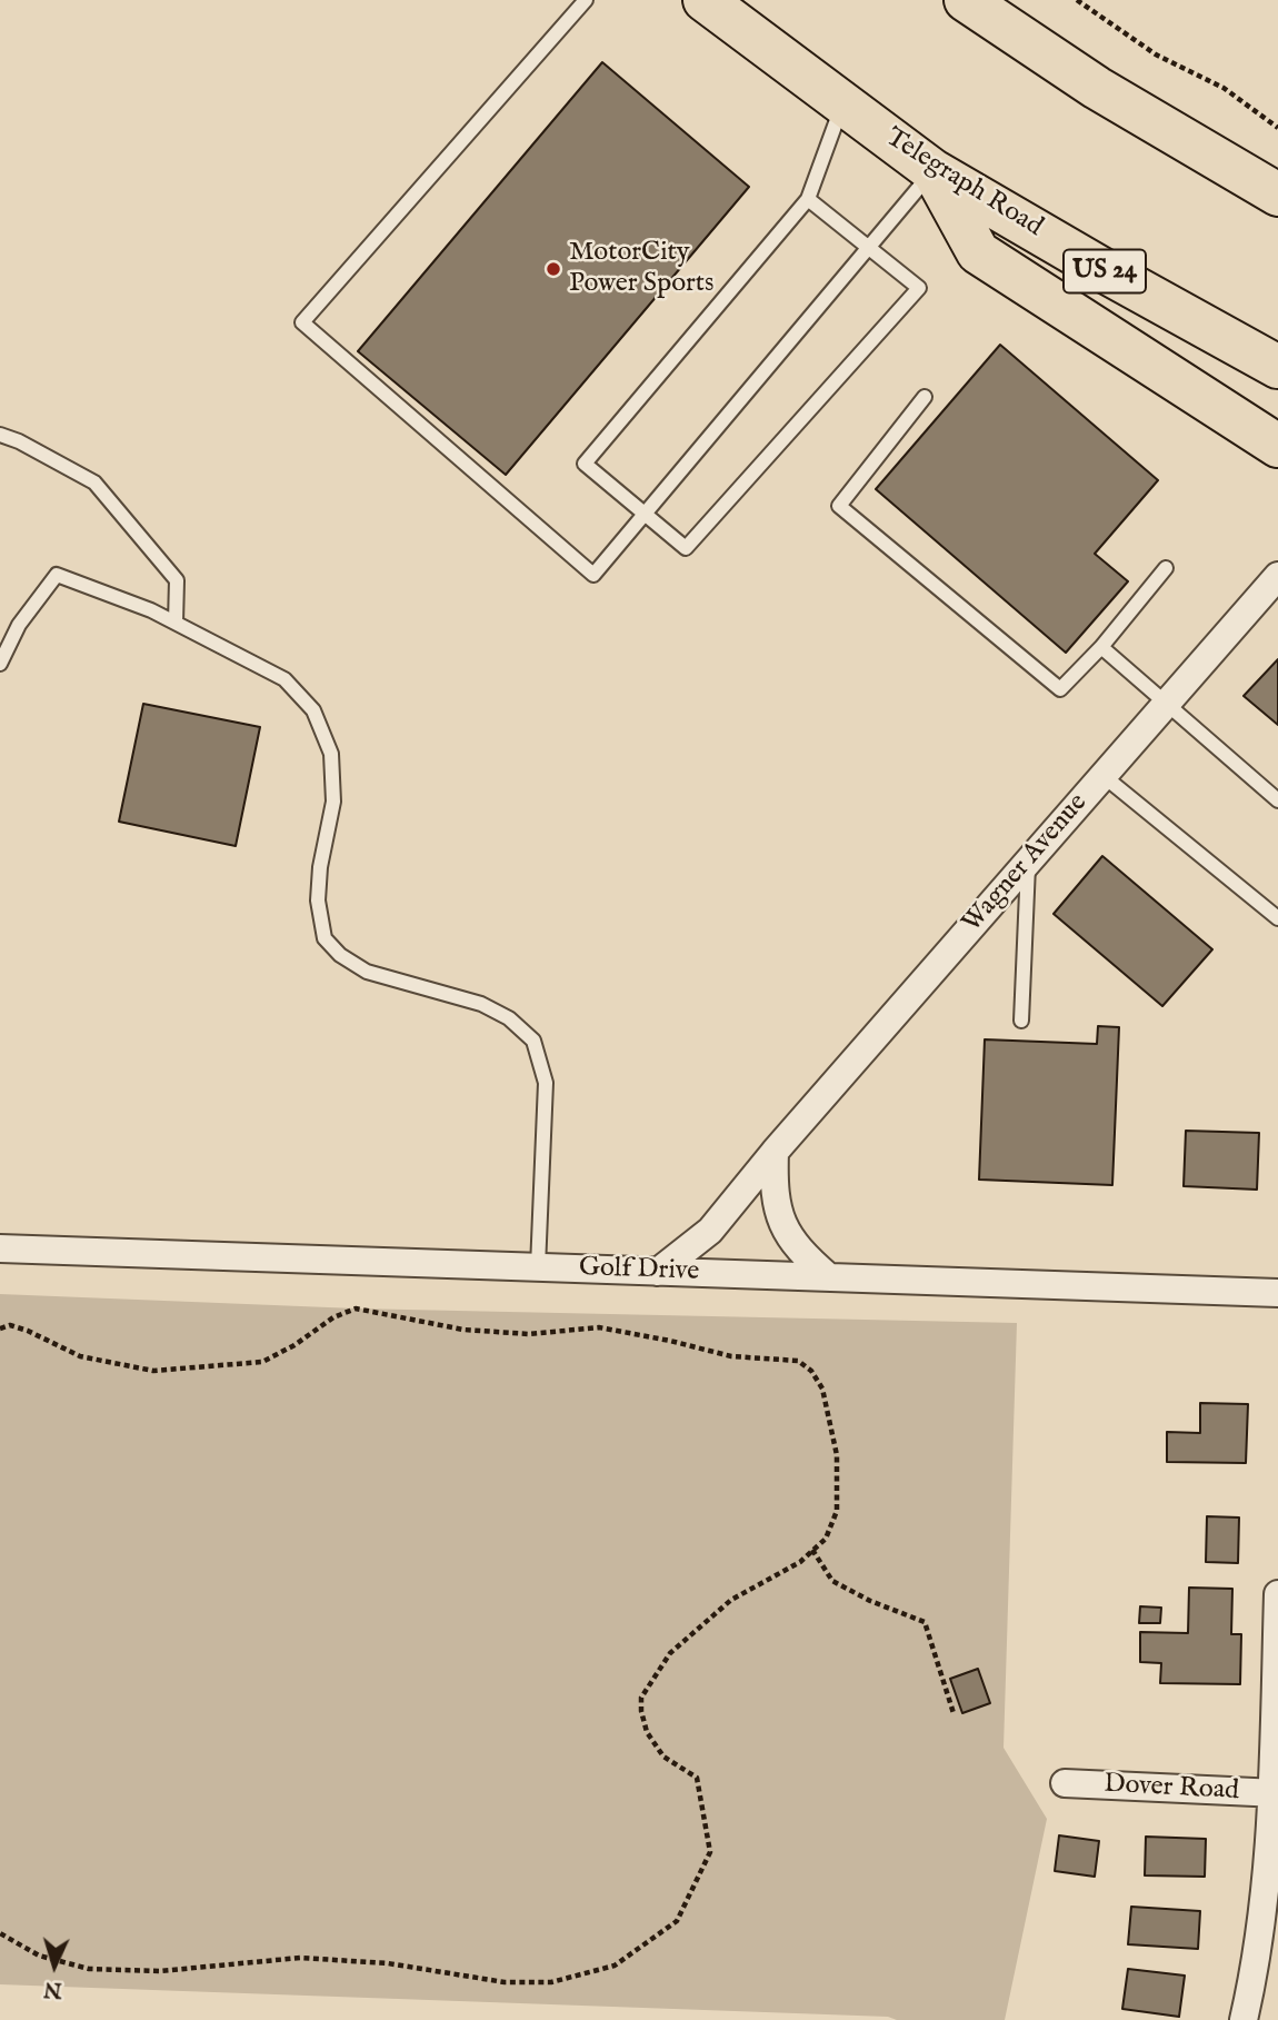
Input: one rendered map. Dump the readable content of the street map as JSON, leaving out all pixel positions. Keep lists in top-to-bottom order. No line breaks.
{"streets":{"highway":["Telegraph Road","US 24"],"street":["Wagner Avenue","Golf Drive","Dover Road"]},"crossings":[["Wagner Avenue","Golf Drive"]],"places":["MotorCity Power Sports"],"north":"bottom"}
